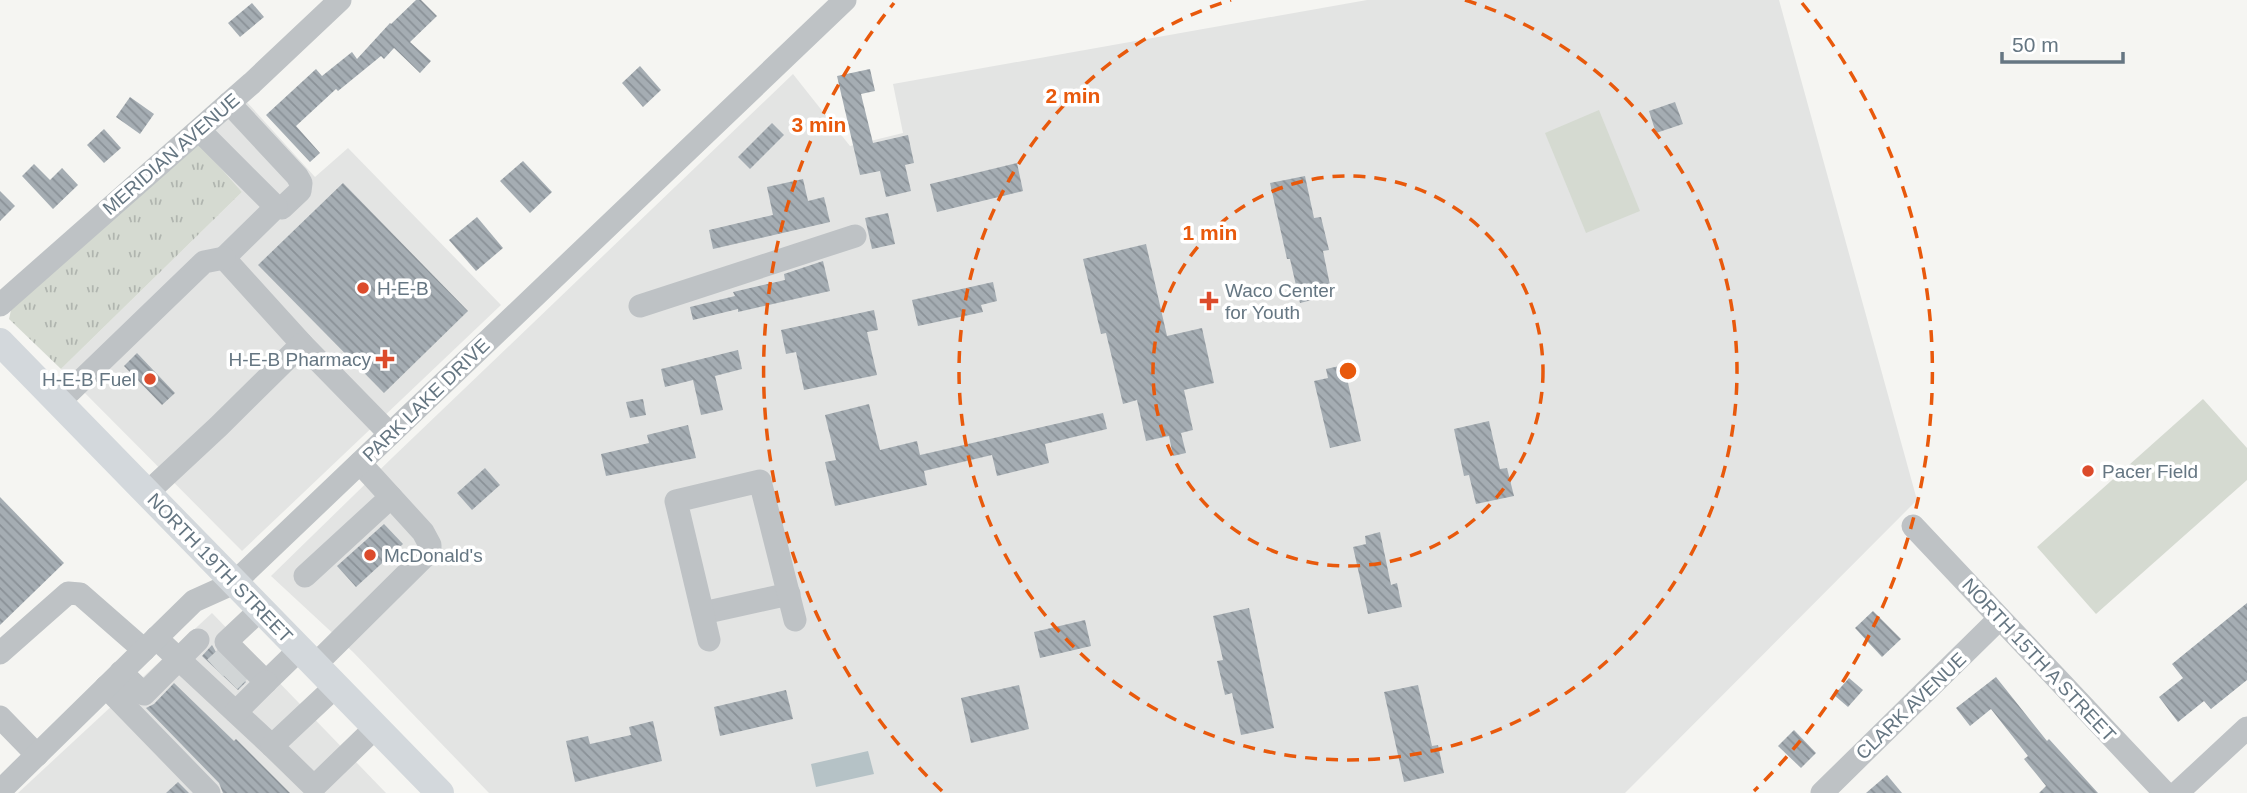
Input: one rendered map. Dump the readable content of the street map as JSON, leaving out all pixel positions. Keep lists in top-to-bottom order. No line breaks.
{"streets":{"main road":["NORTH 19TH STREET"],"street":["MERIDIAN AVENUE","PARK LAKE DRIVE","NORTH 15TH A STREET","CLARK AVENUE"]},"crossings":[["PARK LAKE DRIVE","NORTH 19TH STREET"],["NORTH 15TH A STREET","CLARK AVENUE"]],"places":{"other":["H-E-B","H-E-B Fuel","Pacer Field","McDonald's"],"health":["Waco Center for Youth","H-E-B Pharmacy"]},"scale_bar":"50 m","rings":["2 min","3 min","1 min"]}
